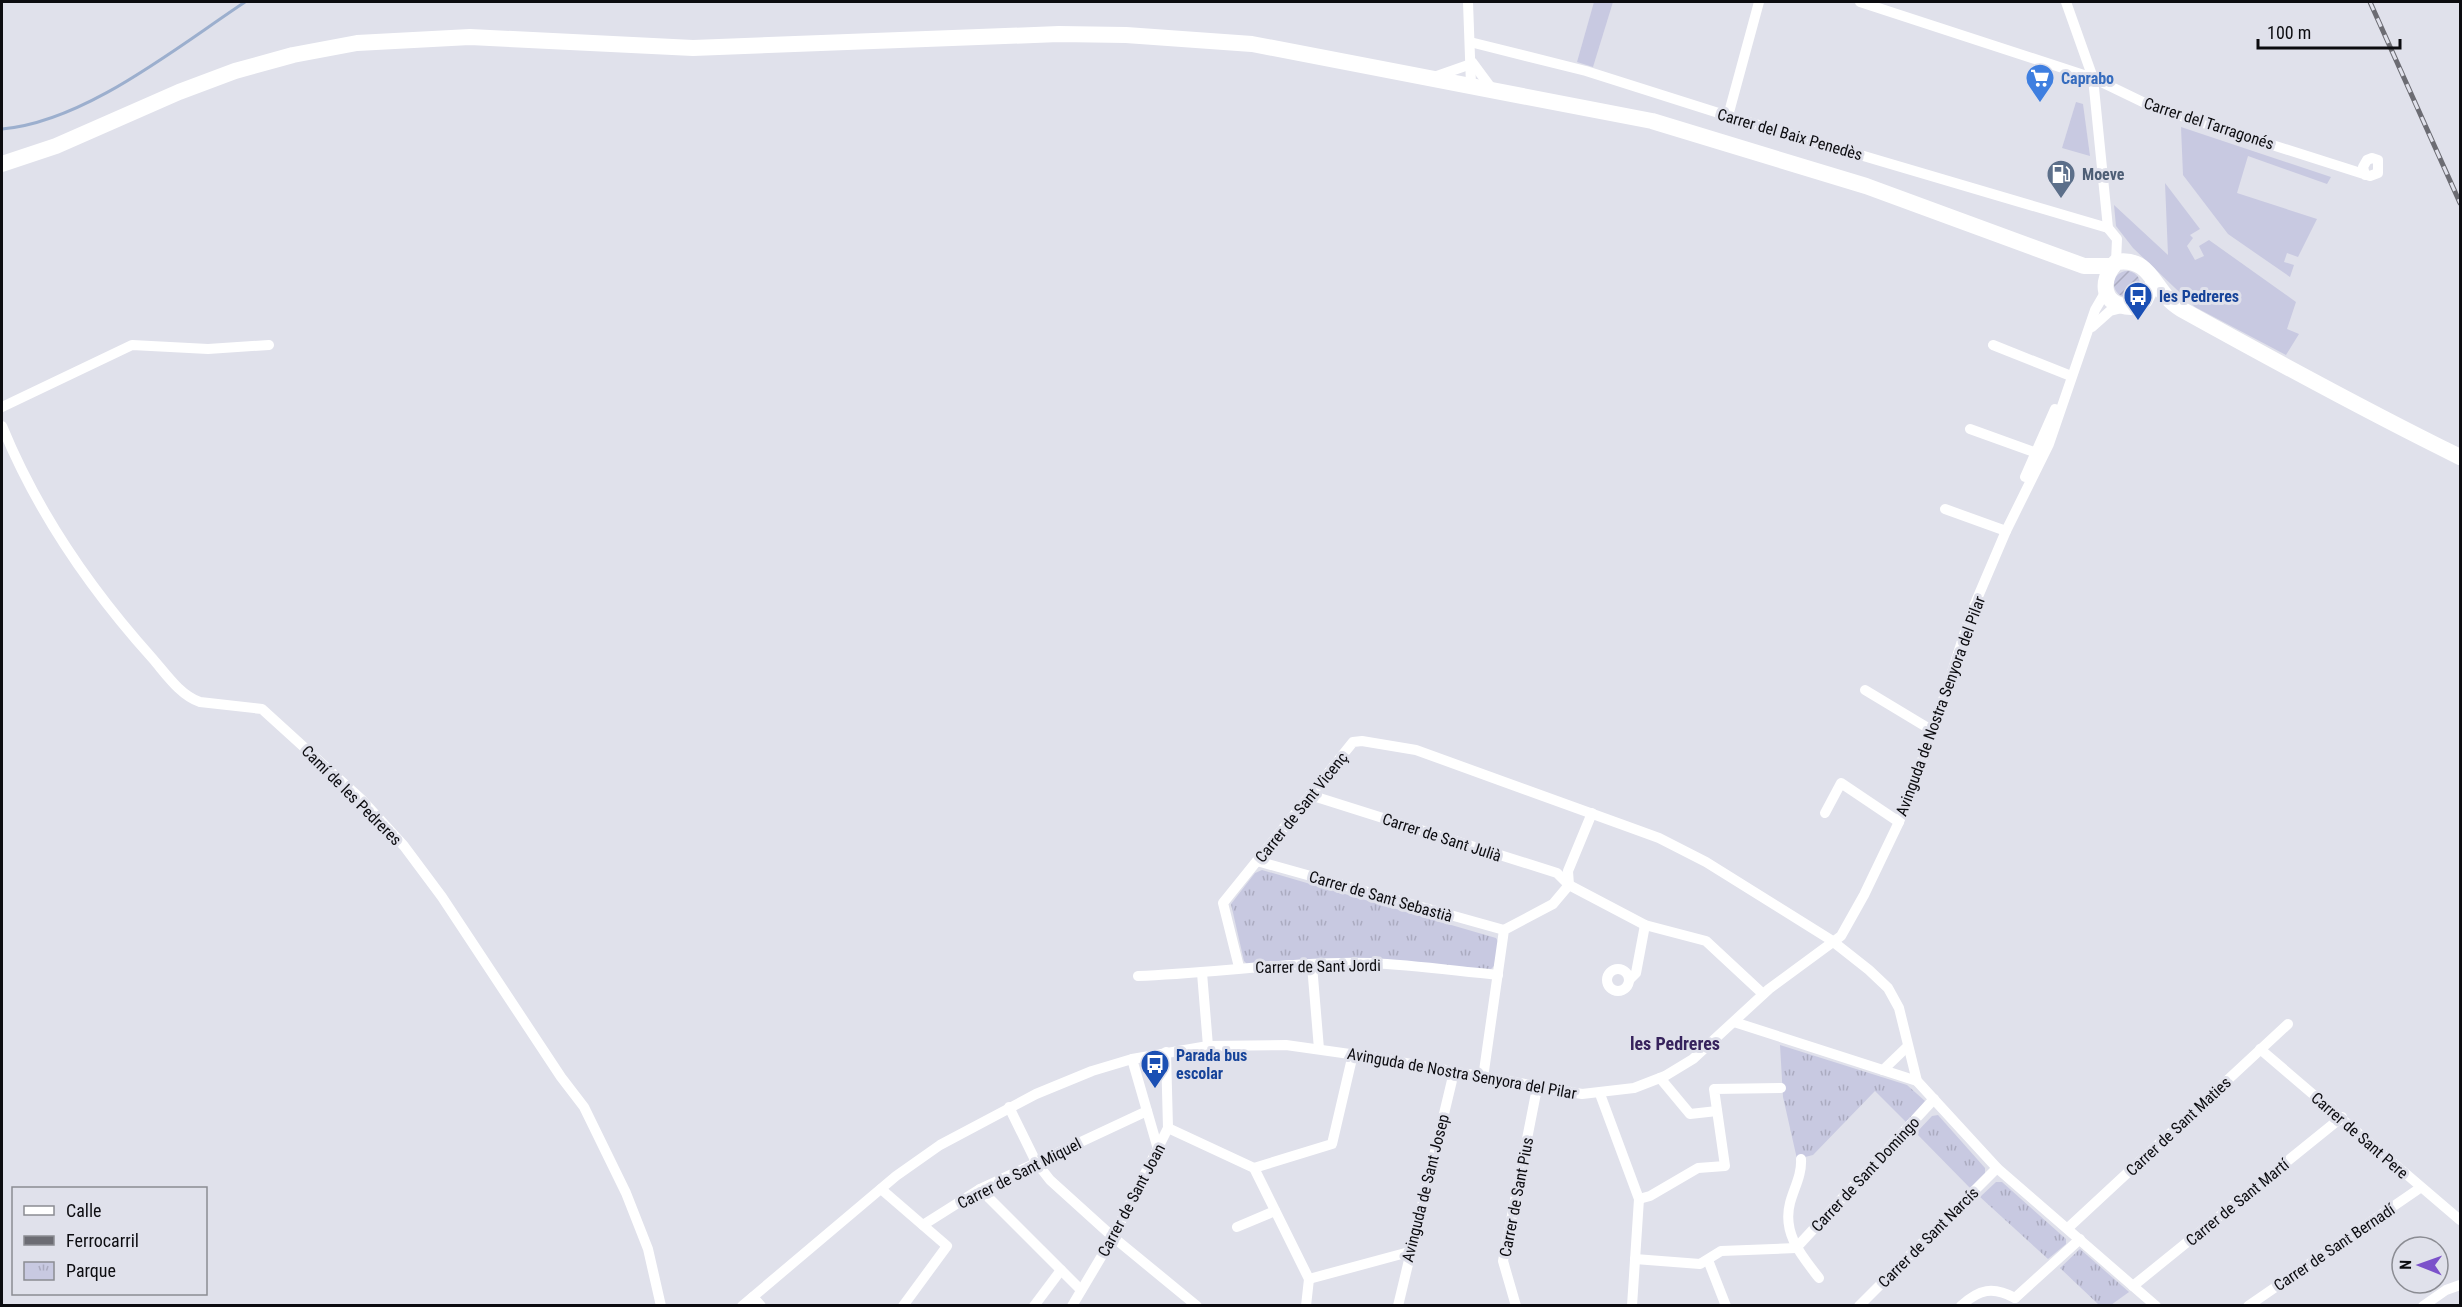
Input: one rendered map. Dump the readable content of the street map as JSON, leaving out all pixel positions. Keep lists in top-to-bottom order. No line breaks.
{"streets":{"street":["Carrer del Tarragonés","Carrer del Baix Penedès","Avinguda de Nostra Senyora del Pilar","Camí de les Pedreres","Carrer de Sant Vicenç","Carrer de Sant Julià","Carrer de Sant Sebastià","Carrer de Sant Jordi","Carrer de Sant Maties","Carrer de Sant Pere","Carrer de Sant Miquel","Carrer de Sant Domingo","Avinguda de Sant Josep","Carrer de Sant Pius","Carrer de Sant Joan","Carrer de Sant Martí","Carrer de Sant Narcís","Carrer de Sant Bernadí"]},"crossings":[["Avinguda de Nostra Senyora del Pilar","Carrer de Sant Vicenç"],["Avinguda de Nostra Senyora del Pilar","Carrer de Sant Julià"],["Avinguda de Nostra Senyora del Pilar","Avinguda de Sant Josep"],["Avinguda de Nostra Senyora del Pilar","Carrer de Sant Pius"],["Avinguda de Nostra Senyora del Pilar","Carrer de Sant Joan"],["Carrer de Sant Vicenç","Carrer de Sant Julià"],["Carrer de Sant Vicenç","Carrer de Sant Sebastià"],["Carrer de Sant Vicenç","Carrer de Sant Jordi"],["Carrer de Sant Maties","Carrer de Sant Pere"],["Carrer de Sant Pere","Carrer de Sant Martí"],["Carrer de Sant Pere","Carrer de Sant Bernadí"]],"districts":["les Pedreres"],"places":{"supermarket":["Caprabo"],"fuel station":["Moeve"],"bus stop":["les Pedreres","Parada bus escolar"]},"legend":["Calle","Ferrocarril","Parque"],"scale_bar":"100 m","north":"left"}
